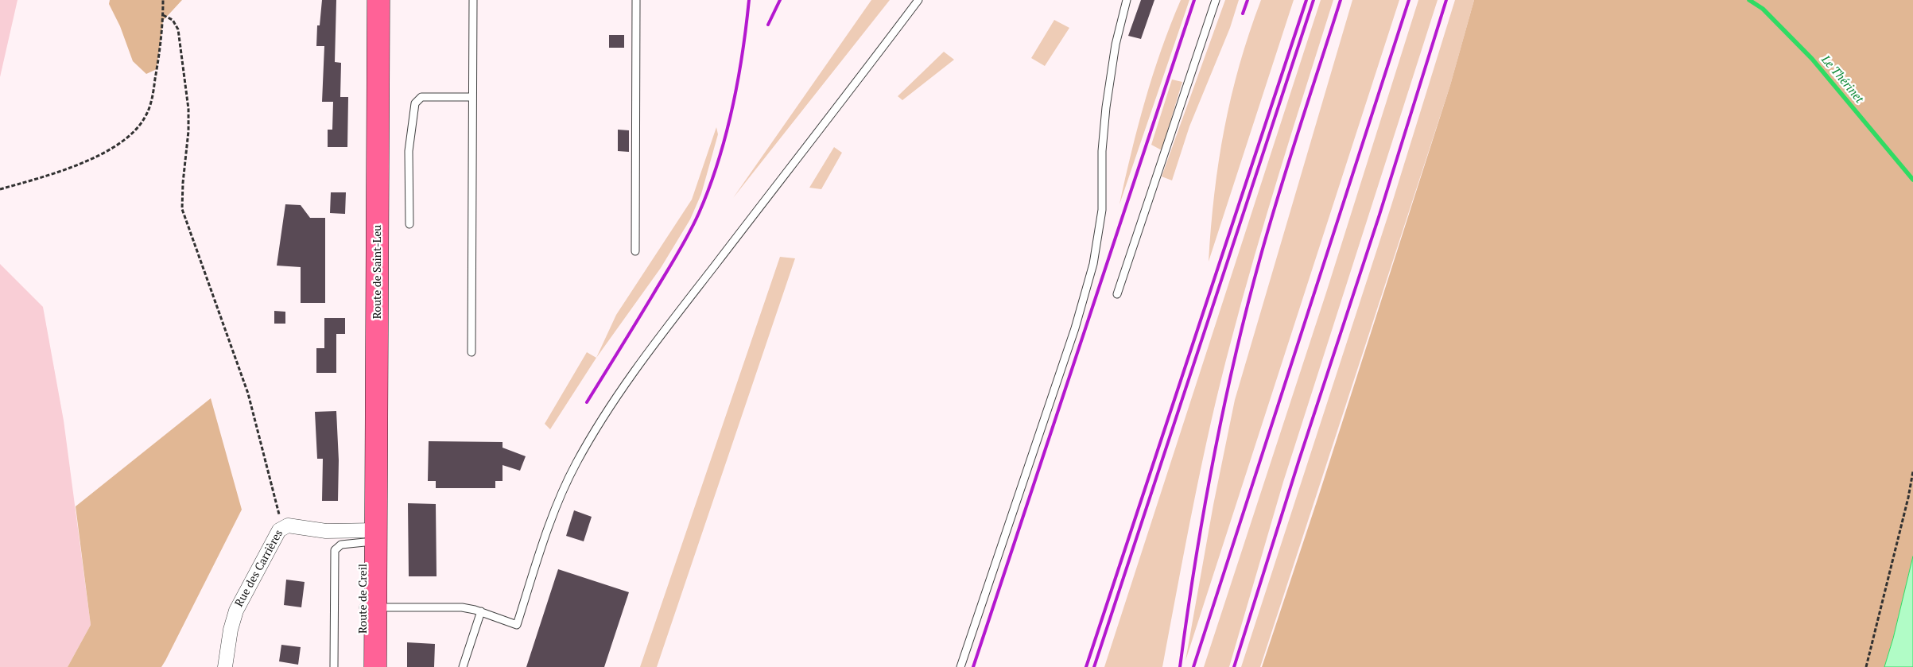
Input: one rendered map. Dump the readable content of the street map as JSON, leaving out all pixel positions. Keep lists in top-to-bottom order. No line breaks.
{"streets":{"main road":["Route de Saint-Leu","Route de Creil"],"street":["Rue des Carrières"]},"crossings":[["Route de Saint-Leu","Rue des Carrières"],["Route de Saint-Leu","Route de Creil"],["Rue des Carrières","Route de Creil"]],"water":["Le Thérinet"]}
